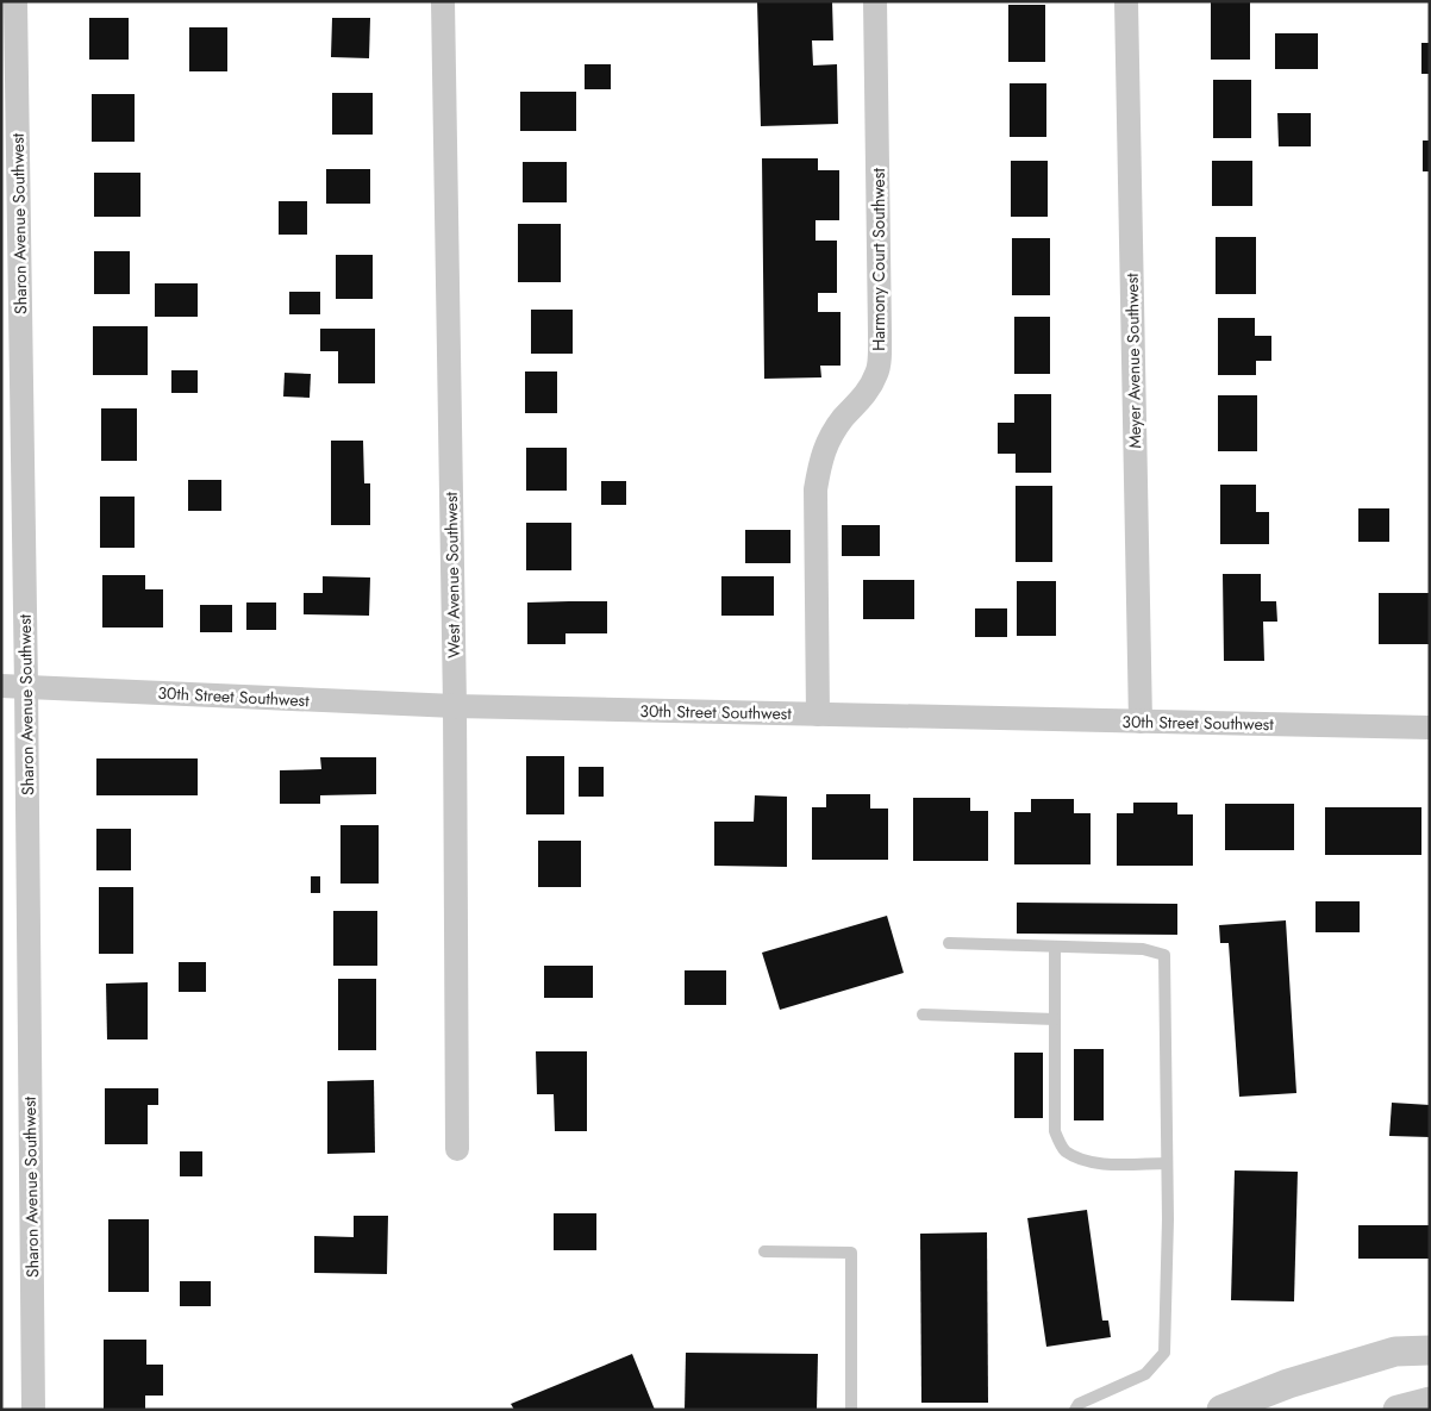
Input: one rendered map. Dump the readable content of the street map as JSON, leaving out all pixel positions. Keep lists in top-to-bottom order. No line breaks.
{"streets":{"street":["Sharon Avenue Southwest","Harmony Court Southwest","Meyer Avenue Southwest","West Avenue Southwest","30th Street Southwest"]},"crossings":[["Sharon Avenue Southwest","30th Street Southwest"],["Harmony Court Southwest","30th Street Southwest"],["Meyer Avenue Southwest","30th Street Southwest"],["West Avenue Southwest","30th Street Southwest"]]}
